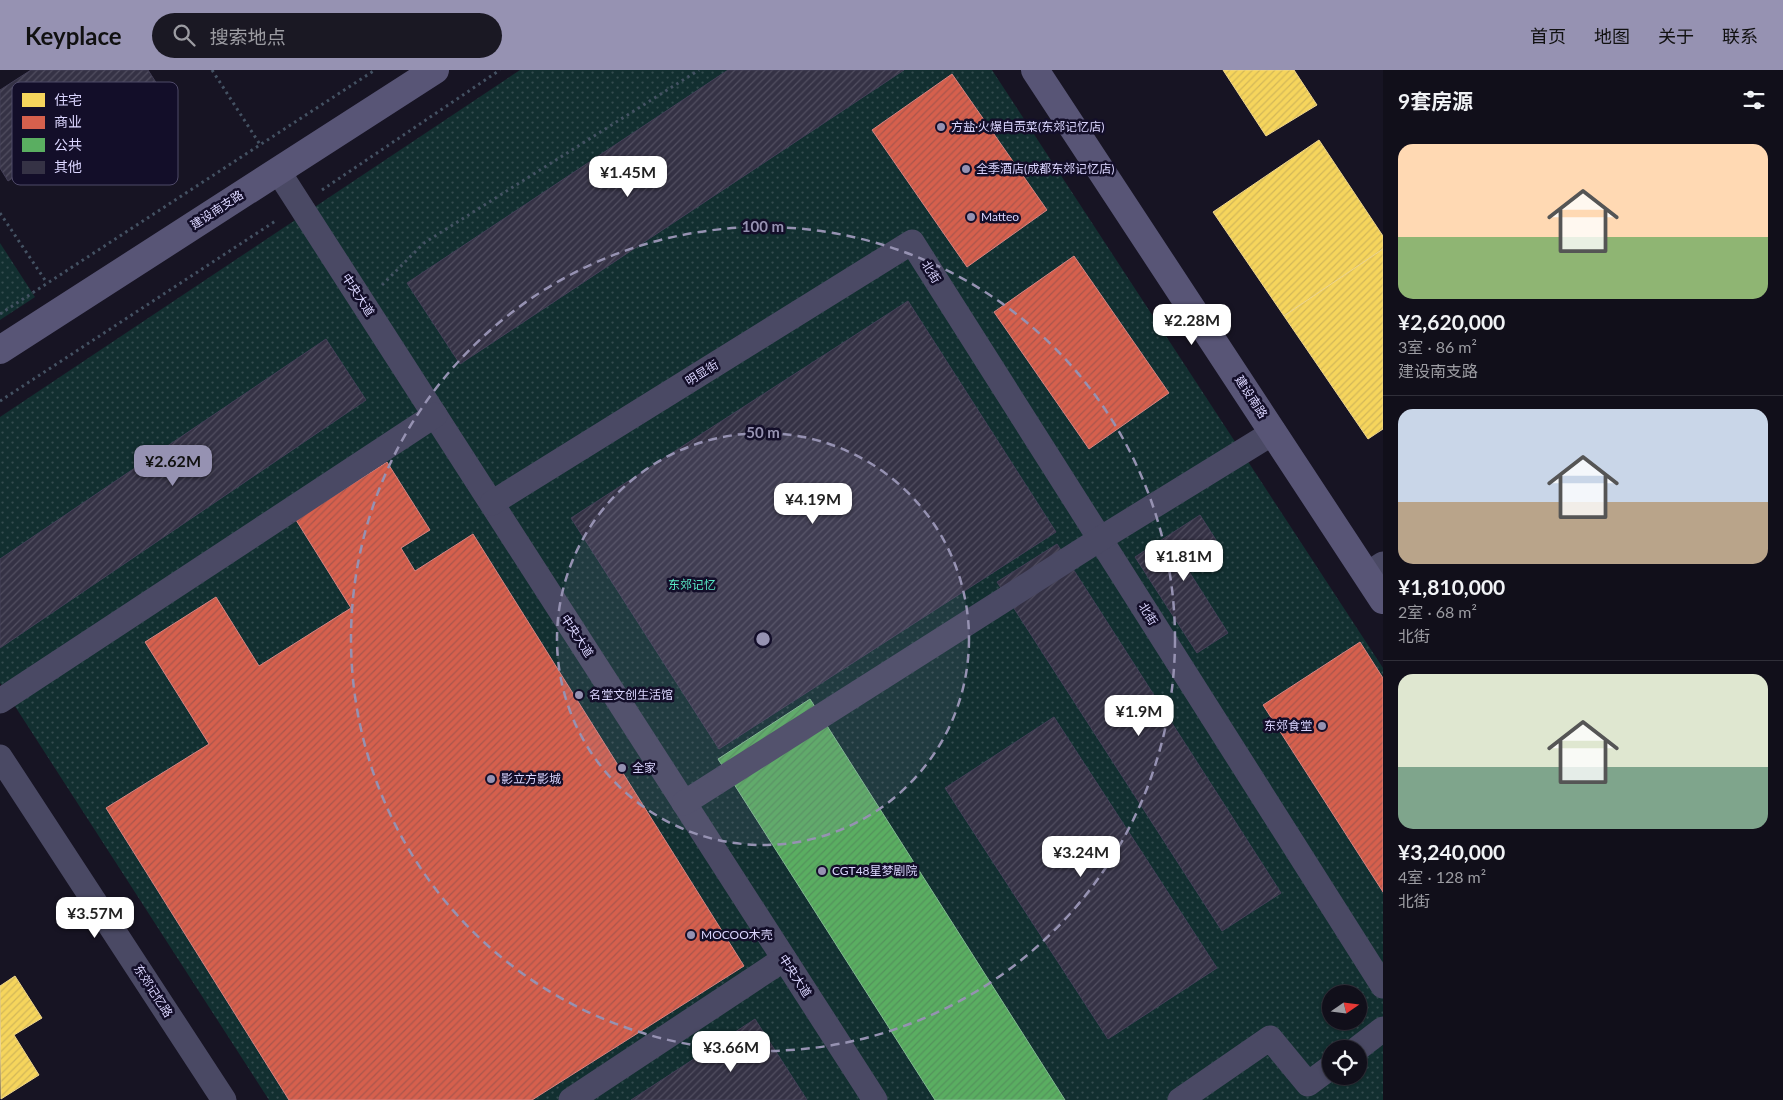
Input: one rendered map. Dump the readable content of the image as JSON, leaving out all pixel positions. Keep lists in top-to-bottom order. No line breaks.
{"streets":{"street":["建设南支路","北街","中央大道","明显街","建设南路","东郊记忆路"]},"crossings":[["建设南支路","中央大道"],["北街","明显街"],["中央大道","明显街"]],"parks":["东郊记忆"],"places":["方盐·火爆自贡菜(东郊记忆店)","全季酒店(成都东郊记忆店)","Matteo","名堂文创生活馆","东郊食堂","全家","影立方影城","CGT48星梦剧院","MOCOO木壳"],"legend":["住宅","商业","公共","其他"],"north":"right","page":{"header":"Keyplace","search":"搜索地点","nav":["首页","地图","关于","联系"],"heading":"9套房源","list":[{"name":"¥2,620,000","note":"3室 · 86 m² · 建设南支路"},{"name":"¥1,810,000","note":"2室 · 68 m² · 北街"},{"name":"¥3,240,000","note":"4室 · 128 m² · 北街"}],"price":["¥1.45M","¥2.28M","¥2.62M","¥4.19M","¥1.81M","¥1.9M","¥3.24M","¥3.57M","¥3.66M"]},"rings":["100 m","50 m"]}
